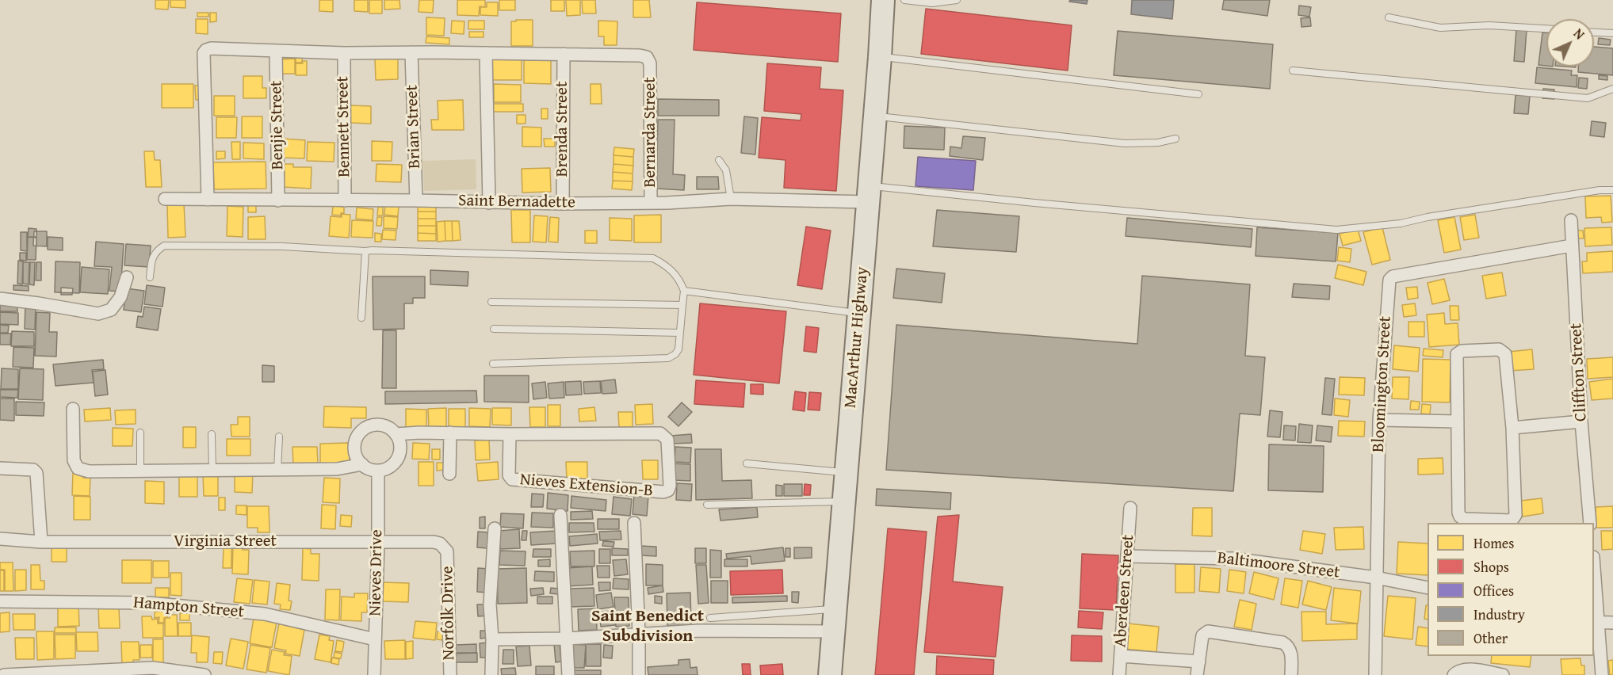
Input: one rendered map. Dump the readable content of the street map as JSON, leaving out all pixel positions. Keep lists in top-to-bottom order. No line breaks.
{"streets":{"highway":["MacArthur Highway"],"street":["Benjie Street","Bennett Street","Brian Street","Brenda Street","Bernarda Street","Saint Bernadette","Cliffton Street","Bloomington Street","Nieves Extension-B","Virginia Street","Baltimoore Street","Nieves Drive","Aberdeen Street","Hampton Street","Norfolk Drive"]},"crossings":[["Benjie Street","Saint Bernadette"],["Bennett Street","Saint Bernadette"],["Brian Street","Saint Bernadette"],["Brenda Street","Bernarda Street"],["Brenda Street","Saint Bernadette"],["Bernarda Street","Saint Bernadette"],["Saint Bernadette","MacArthur Highway"],["Cliffton Street","Bloomington Street"],["Bloomington Street","Baltimoore Street"],["Nieves Extension-B","Nieves Drive"],["Virginia Street","Nieves Drive"],["Virginia Street","Norfolk Drive"],["Baltimoore Street","Aberdeen Street"],["Nieves Drive","Hampton Street"]],"districts":["Saint Benedict Subdivision"],"legend":["Homes","Shops","Offices","Industry","Other"],"north":"top right"}
